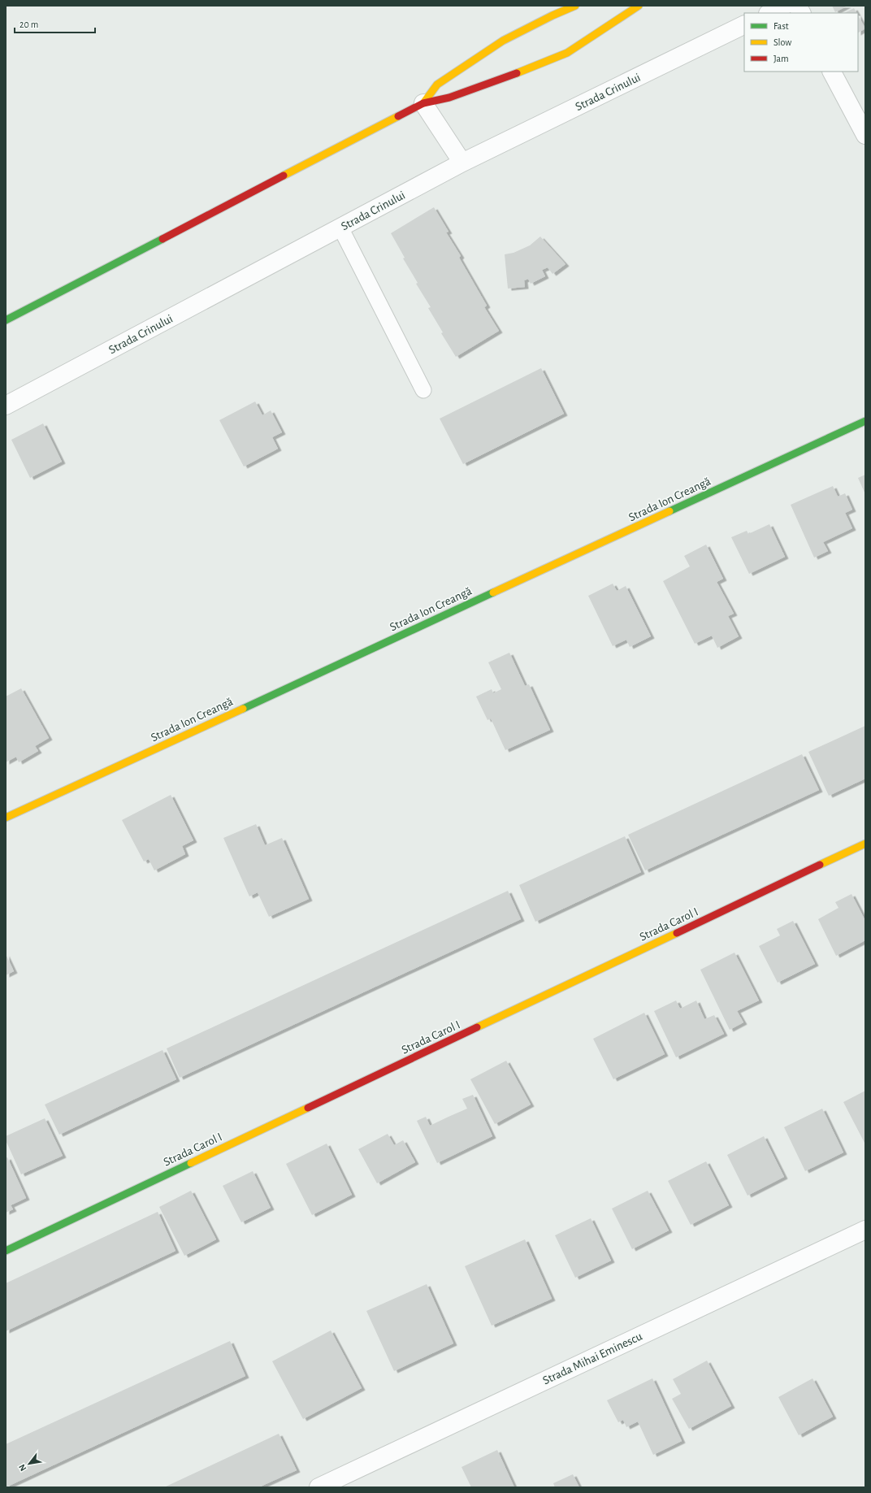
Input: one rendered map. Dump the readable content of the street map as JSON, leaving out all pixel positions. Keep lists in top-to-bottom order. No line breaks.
{"streets":{"main road":["Strada Ion Creangă","Strada Carol I"],"street":["Strada Crinului","Strada Mihai Eminescu"]},"legend":["Fast","Slow","Jam"],"scale_bar":"20 m","north":"bottom left"}
